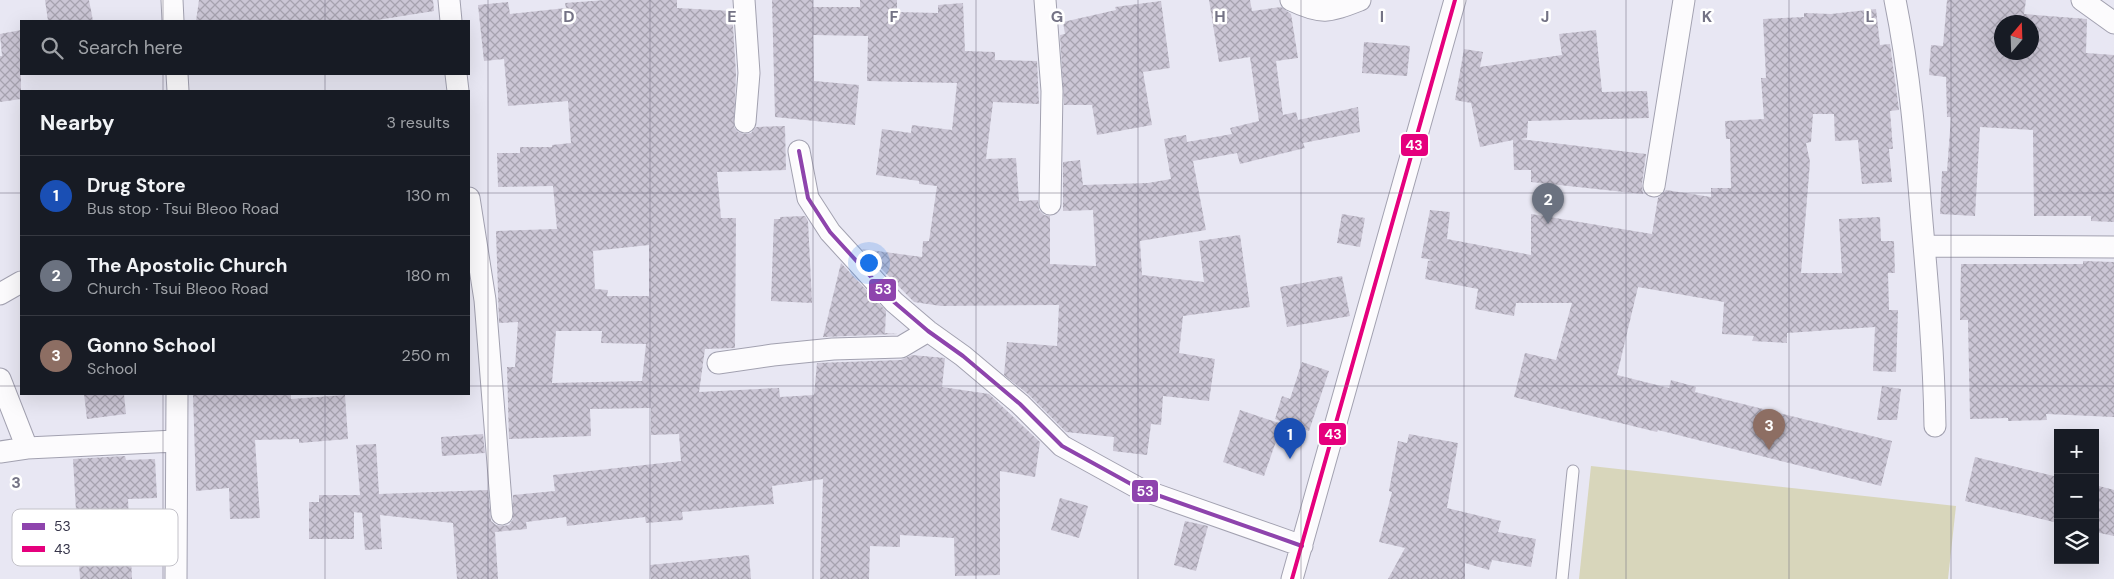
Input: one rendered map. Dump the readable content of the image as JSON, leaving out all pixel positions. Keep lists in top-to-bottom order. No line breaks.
{"lines":["transit line 43","transit line 53"],"legend":["53","43"],"north":"top","page":{"search":"Search here","heading":["Nearby","3 results"],"list":[{"mark":"1","name":"Drug Store","note":"Bus stop · Tsui Bleoo Road","value":"130 m"},{"mark":"2","name":"The Apostolic Church","note":"Church · Tsui Bleoo Road","value":"180 m"},{"mark":"3","name":"Gonno School","note":"School","value":"250 m"}],"pins":["2","3","1"],"map_buttons":["+","−"]},"grid":{"columns":["D","E","F","G","H","I","J","K","L"],"rows":["3"]}}
